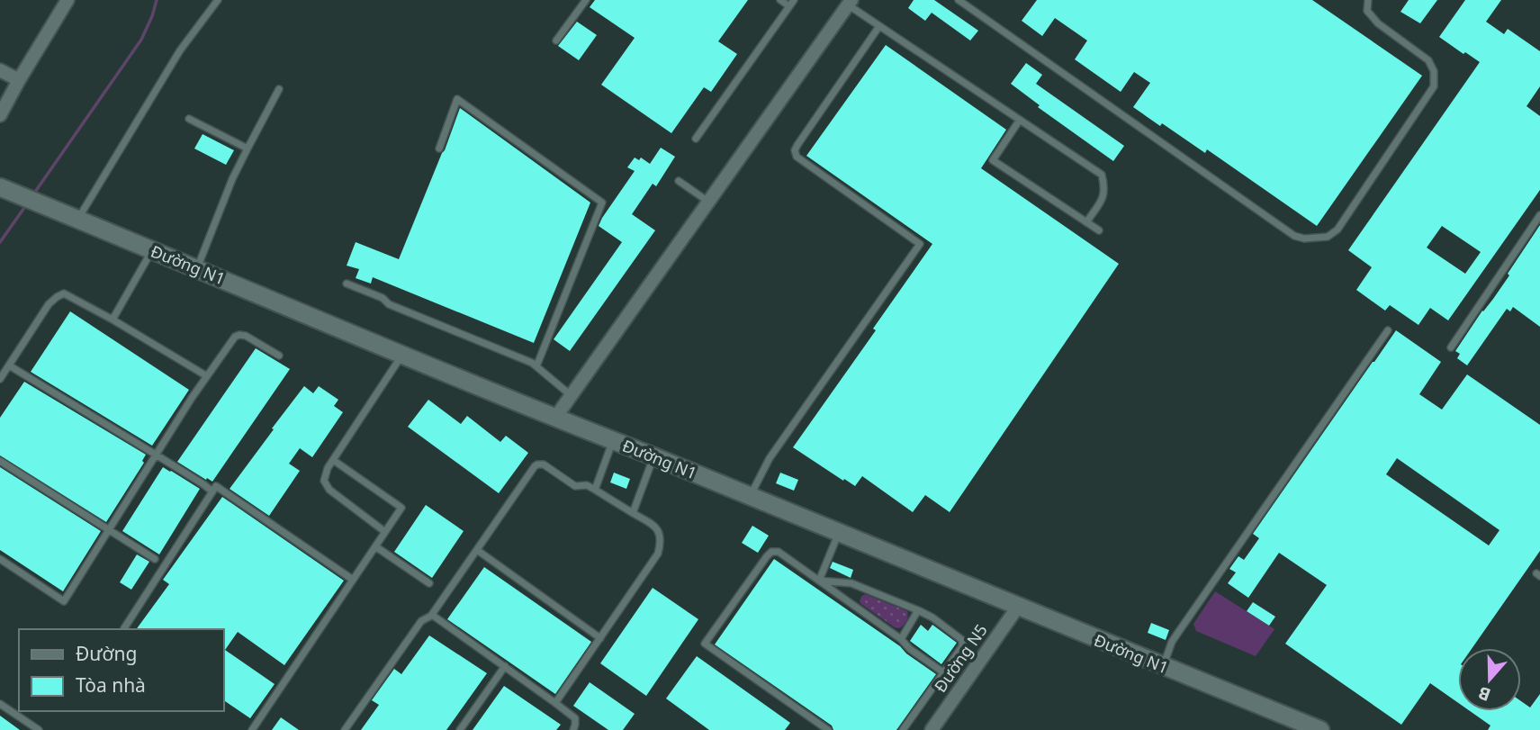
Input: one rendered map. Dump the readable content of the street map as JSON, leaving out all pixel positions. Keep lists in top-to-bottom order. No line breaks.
{"streets":{"street":["Đường N1","Đường N5"]},"crossings":[["Đường N1","Đường N5"]],"legend":["Đường","Tòa nhà"],"north":"bottom"}
